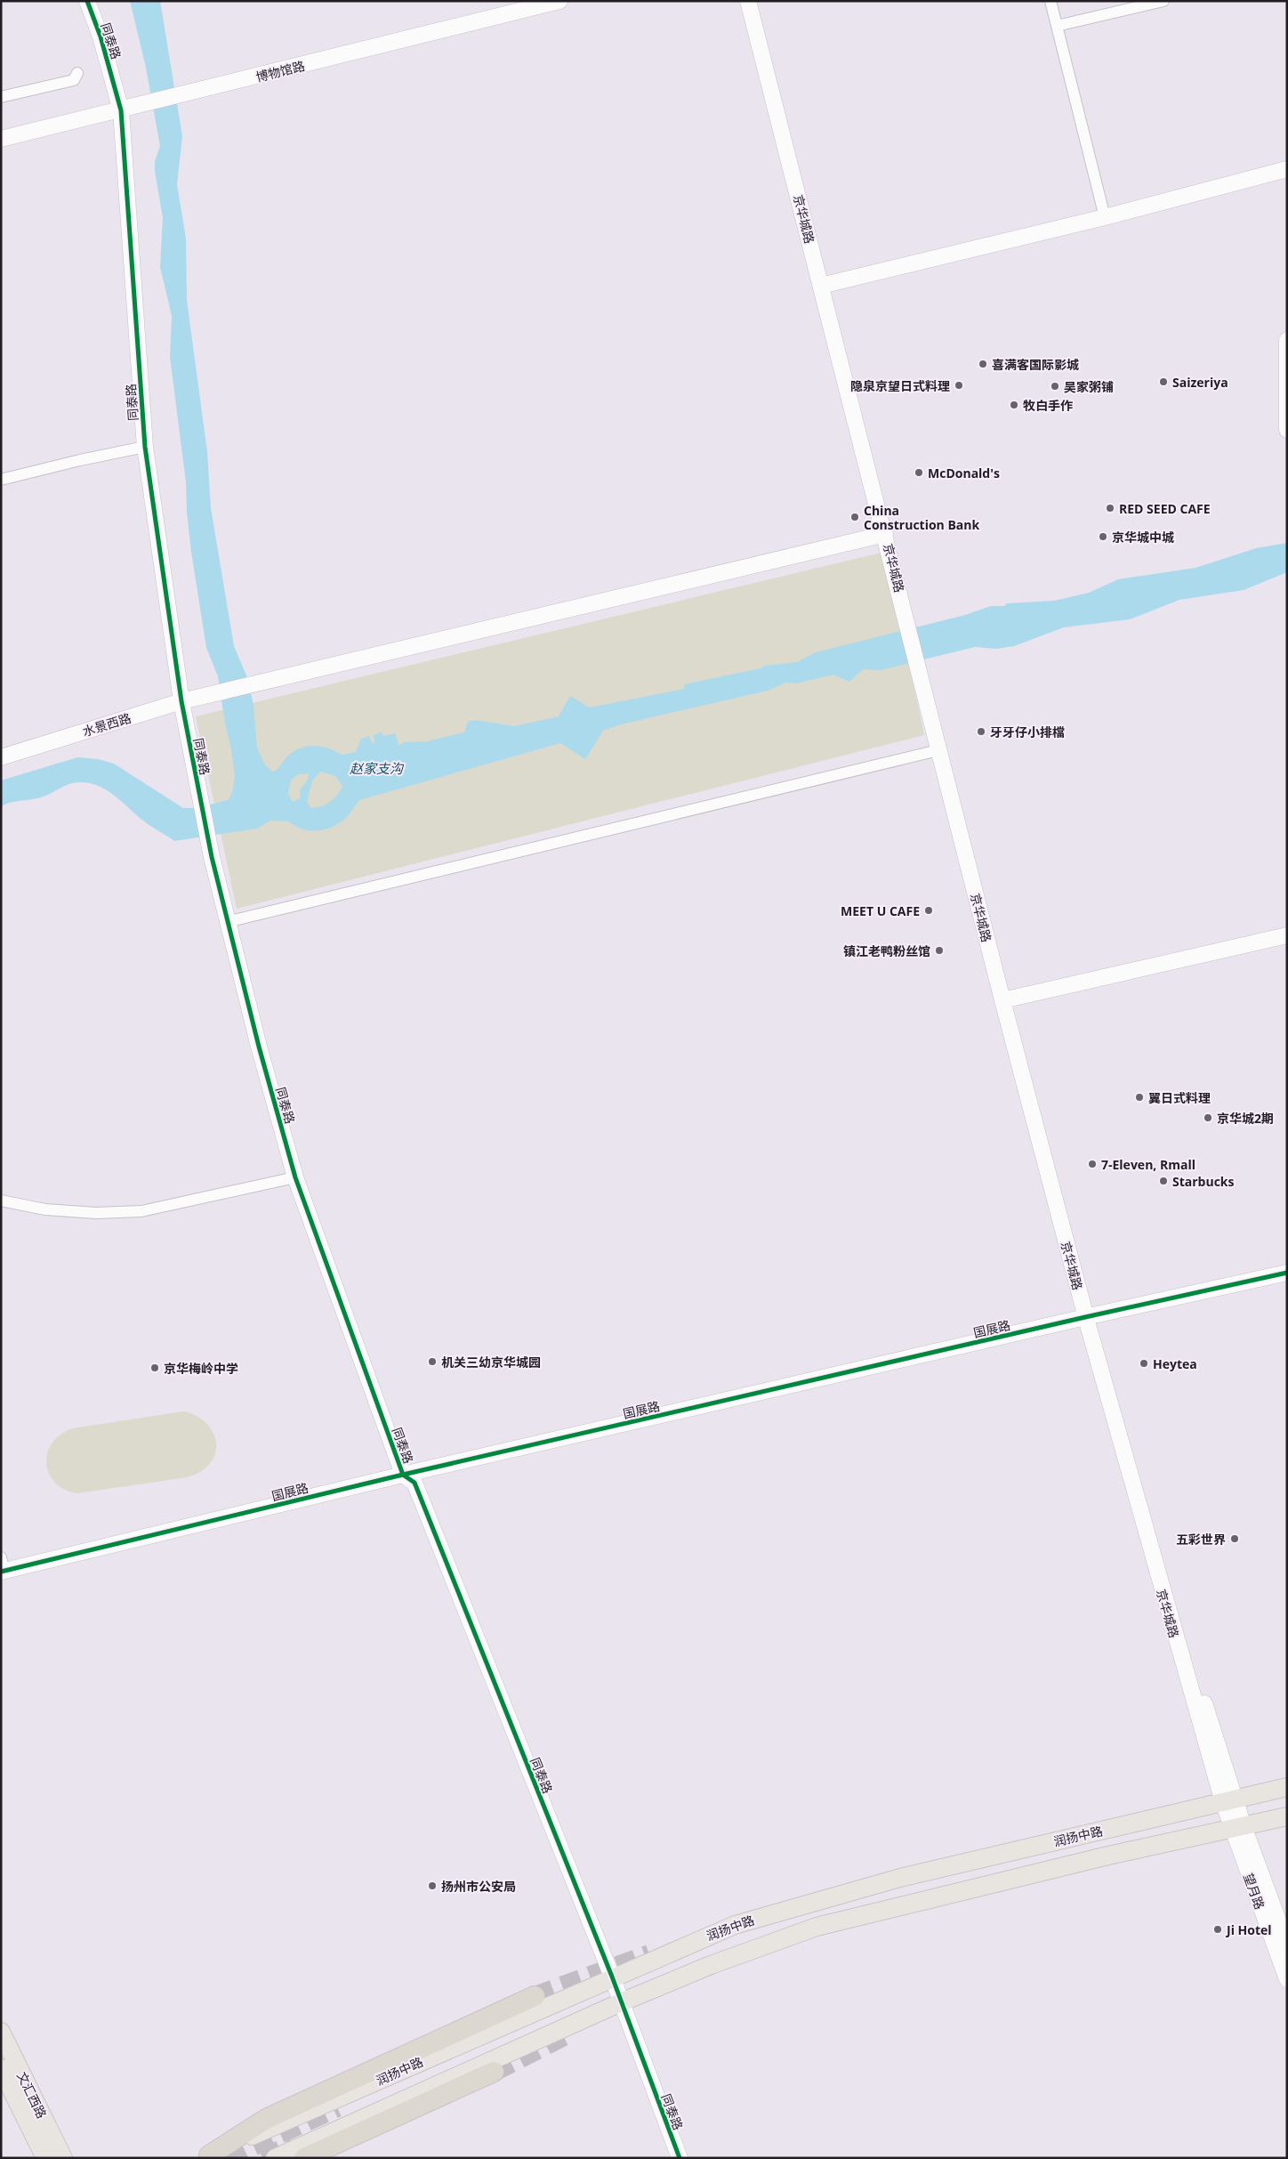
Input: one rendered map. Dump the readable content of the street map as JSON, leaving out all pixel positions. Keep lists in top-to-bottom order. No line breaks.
{"streets":{"main road":["润扬中路","文汇西路"],"street":["同泰路","博物馆路","京华城路","水景西路","国展路","望月路"]},"crossings":[["同泰路","博物馆路"],["同泰路","水景西路"],["同泰路","国展路"],["同泰路","润扬中路"],["京华城路","水景西路"],["京华城路","国展路"],["京华城路","润扬中路"],["京华城路","望月路"]],"water":["赵家支沟"],"places":["喜满客国际影城","Saizeriya","隐泉京望日式料理","吴家粥铺","牧白手作","McDonald's","RED SEED CAFE","China Construction Bank","京华城中城","牙牙仔小排檔","MEET U CAFE","镇江老鸭粉丝馆","翼日式料理","京华城2期","7-Eleven, Rmall","Starbucks","机关三幼京华城园","Heytea","京华梅岭中学","五彩世界","扬州市公安局","Ji Hotel"]}
